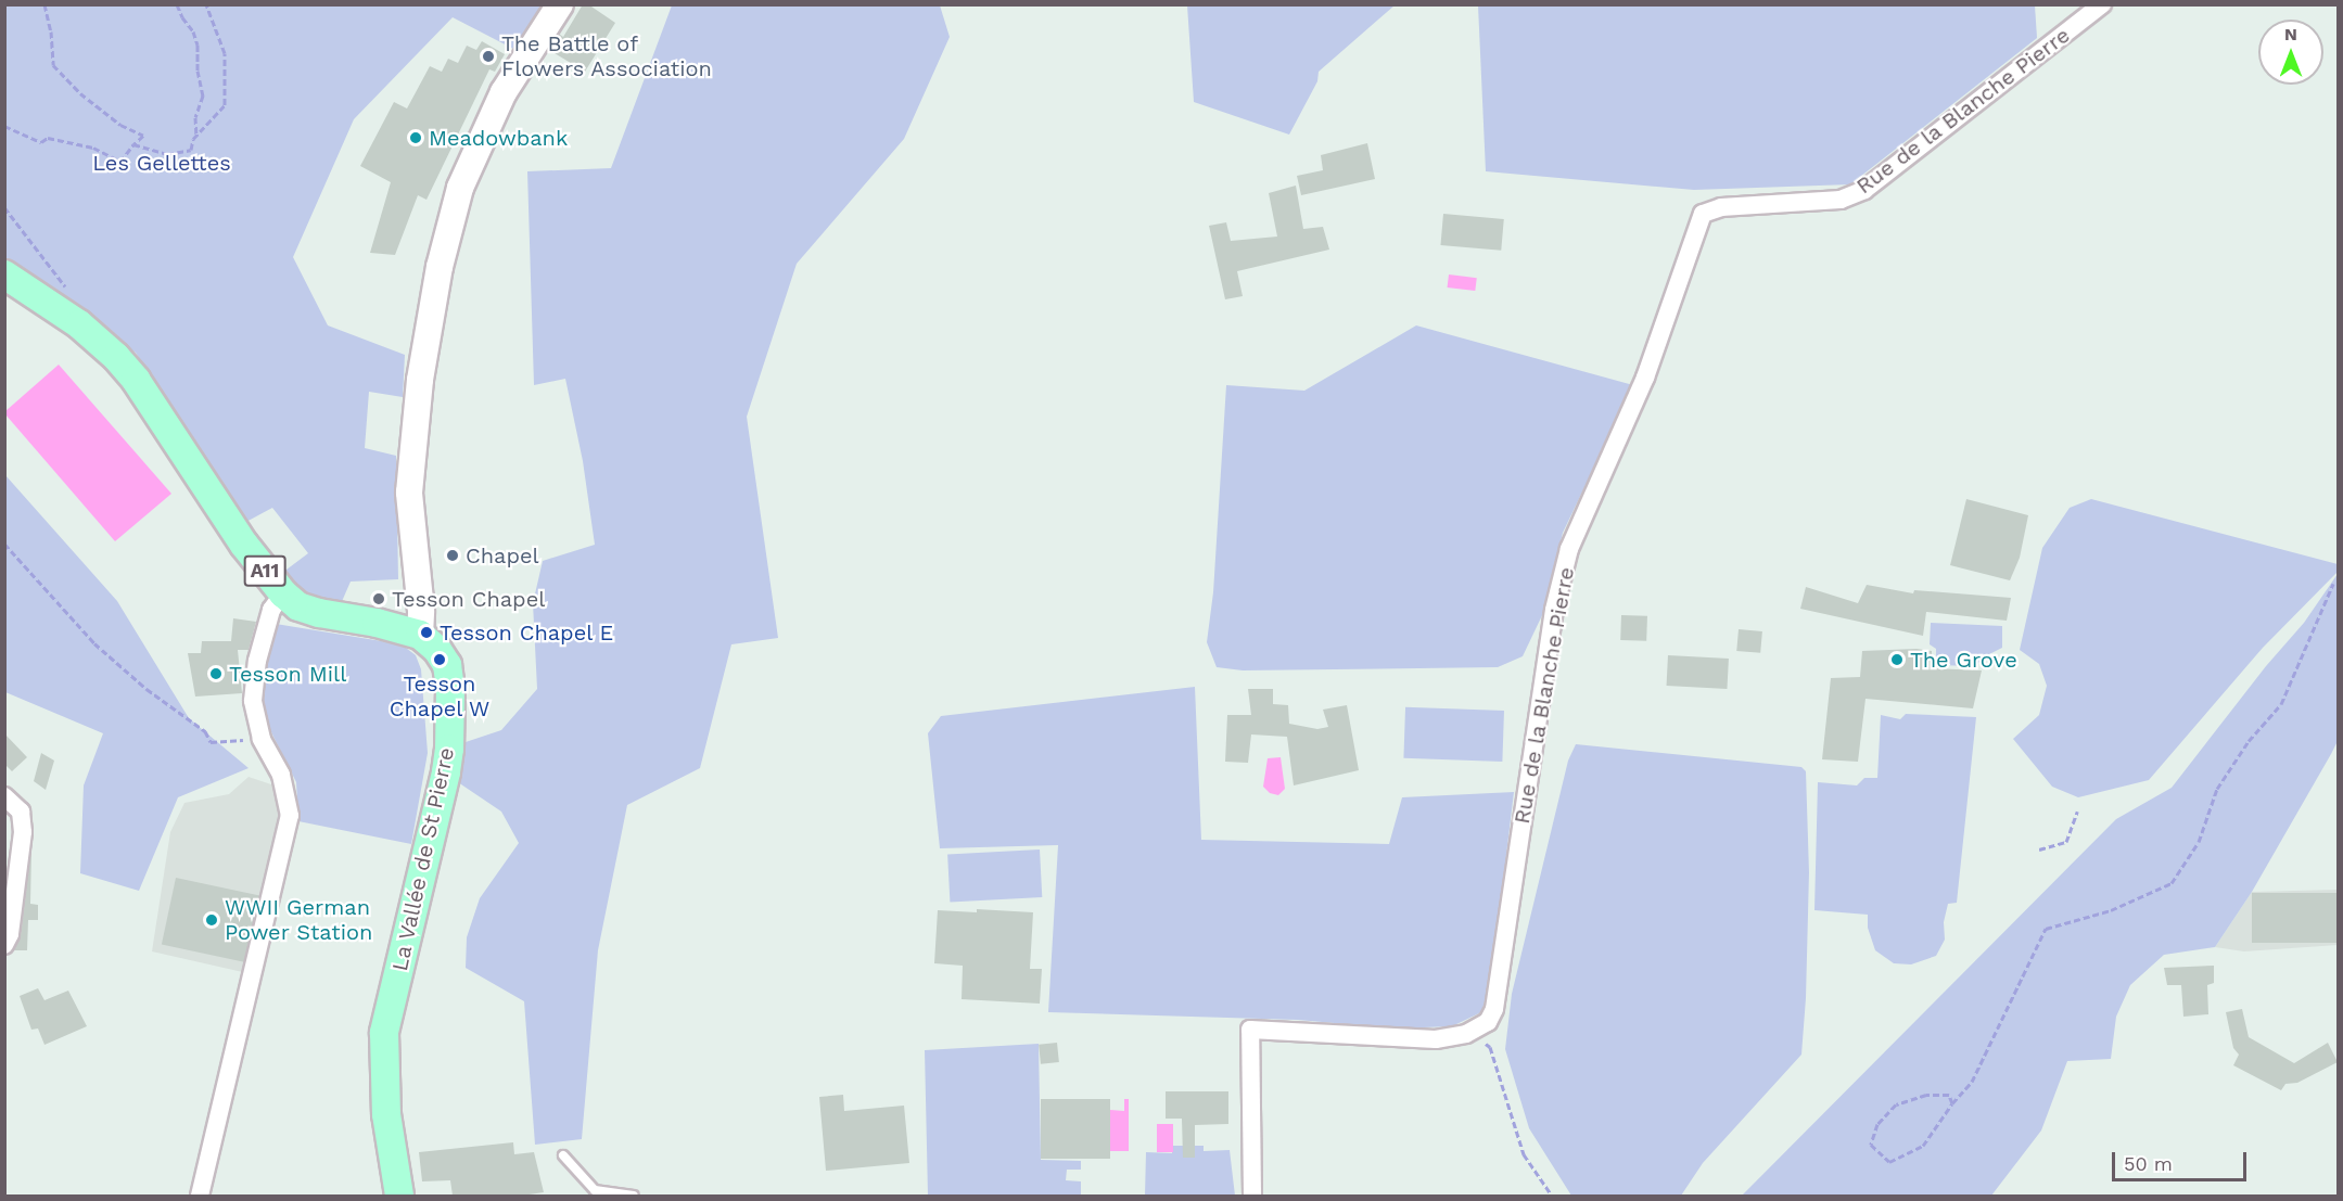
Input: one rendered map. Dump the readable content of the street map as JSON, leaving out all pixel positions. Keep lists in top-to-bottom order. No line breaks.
{"streets":{"main road":["A11","La Vallée de St Pierre"],"street":["Rue de la Blanche Pierre"]},"parks":["Les Gellettes"],"places":["The Battle of Flowers Association","Meadowbank","Chapel","Tesson Chapel","Tesson Chapel E","Tesson Chapel W","The Grove","Tesson Mill","WWII German Power Station"],"scale_bar":"50 m","north":"top"}
